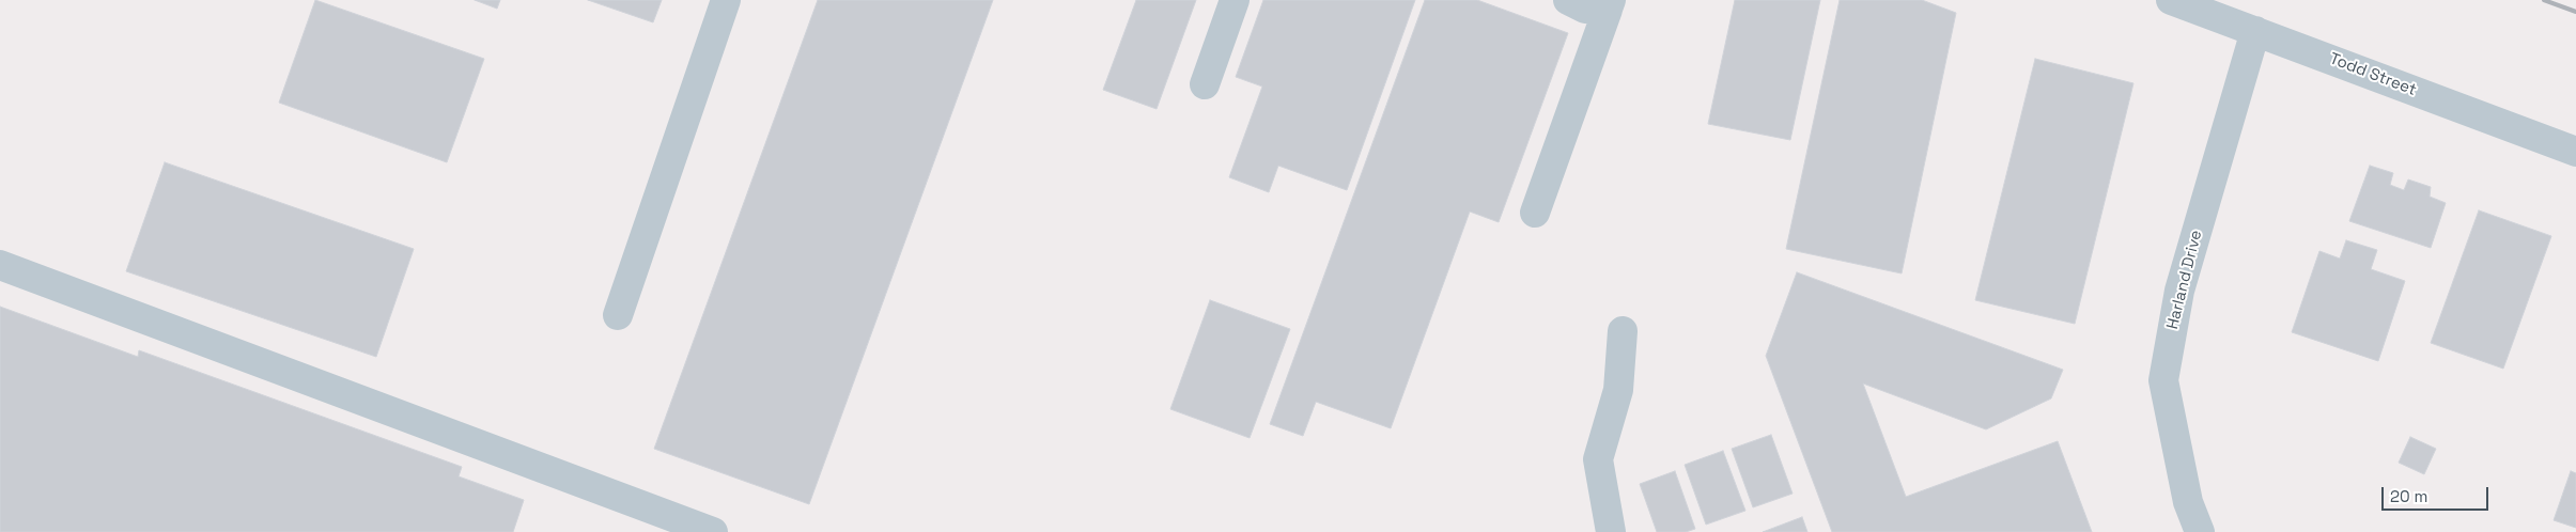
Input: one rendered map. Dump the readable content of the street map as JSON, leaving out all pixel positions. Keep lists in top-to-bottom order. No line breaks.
{"streets":{"street":["Todd Street","Harland Drive"]},"crossings":[["Todd Street","Harland Drive"]],"scale_bar":"20 m"}
